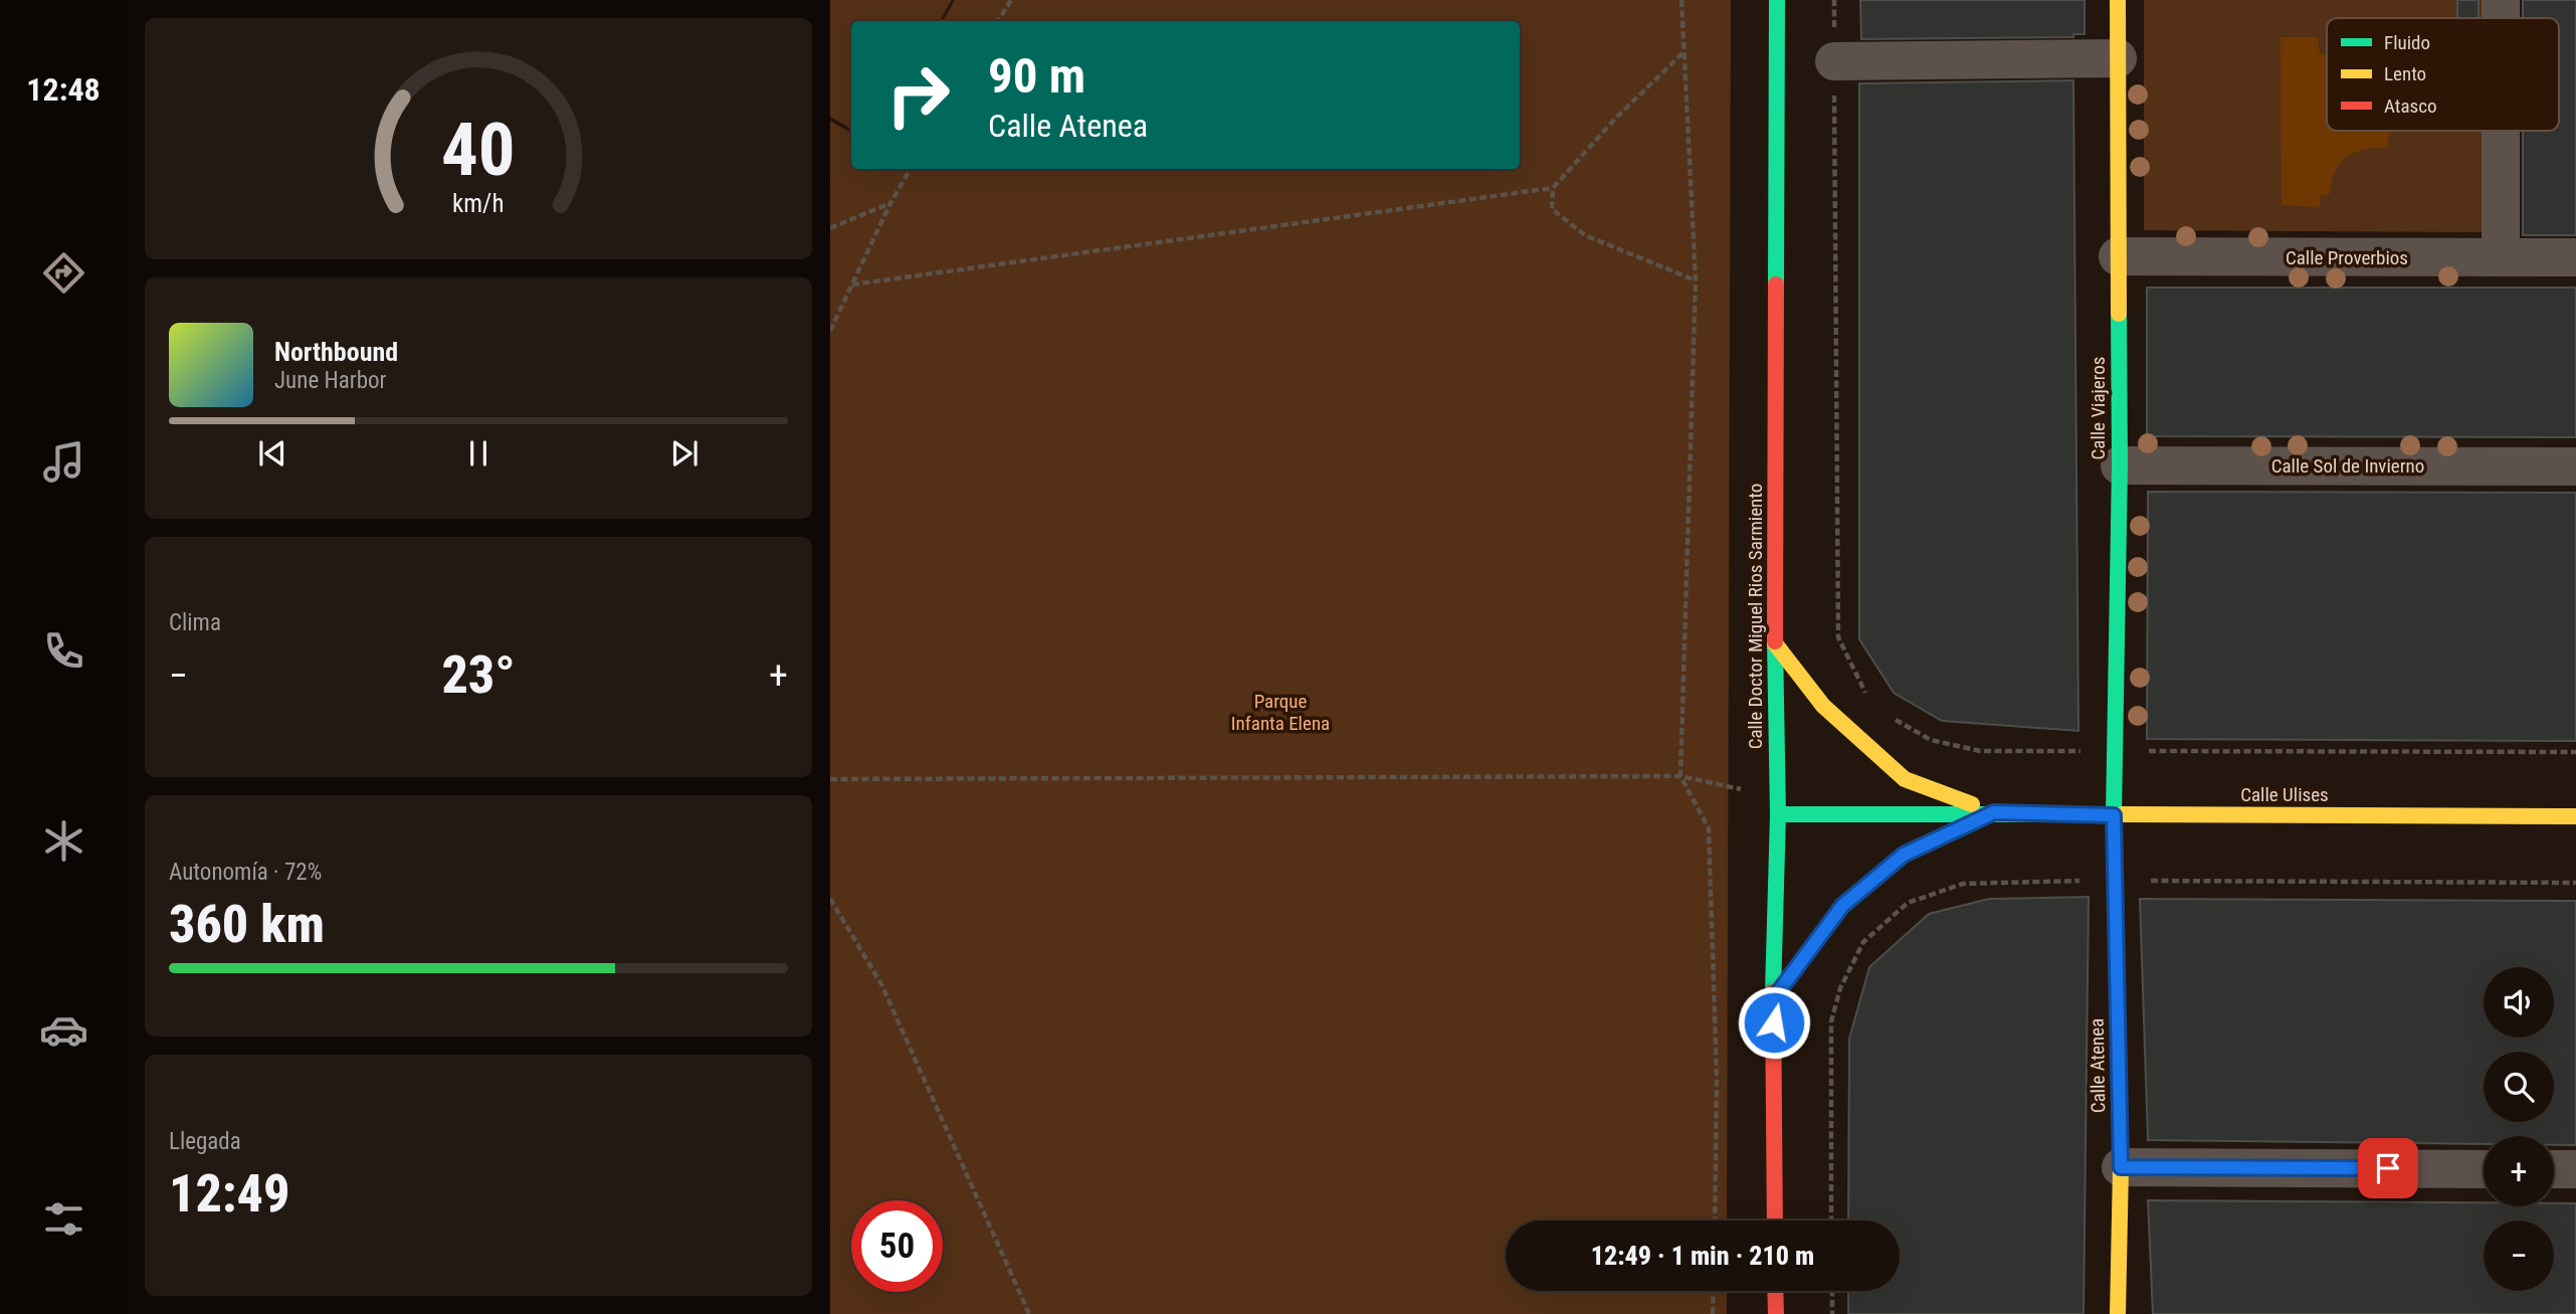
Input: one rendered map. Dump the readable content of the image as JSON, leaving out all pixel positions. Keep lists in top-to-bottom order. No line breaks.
{"streets":{"street":["Calle Proverbios","Calle Viajeros","Calle Sol de Invierno","Calle Doctor Miguel Rios Sarmiento","Calle Ulises","Calle Atenea"]},"crossings":[["Calle Proverbios","Calle Viajeros"],["Calle Viajeros","Calle Sol de Invierno"],["Calle Viajeros","Calle Ulises"],["Calle Viajeros","Calle Atenea"],["Calle Doctor Miguel Rios Sarmiento","Calle Ulises"],["Calle Ulises","Calle Atenea"]],"parks":["Parque Infanta Elena"],"legend":["Fluido","Lento","Atasco"],"page":{"tabs":"12:48","turn":["90 m","Calle Atenea"],"song":["Northbound","June Harbor"],"tile":["Clima",["Autonomía · 72%","360 km"],["Llegada","12:49"]],"heat":["−","23°","+"],"map_buttons":["+","−"],"limit":"50","trip":"12:49 · 1 min · 210 m","gauge":["40","km/h"]}}
